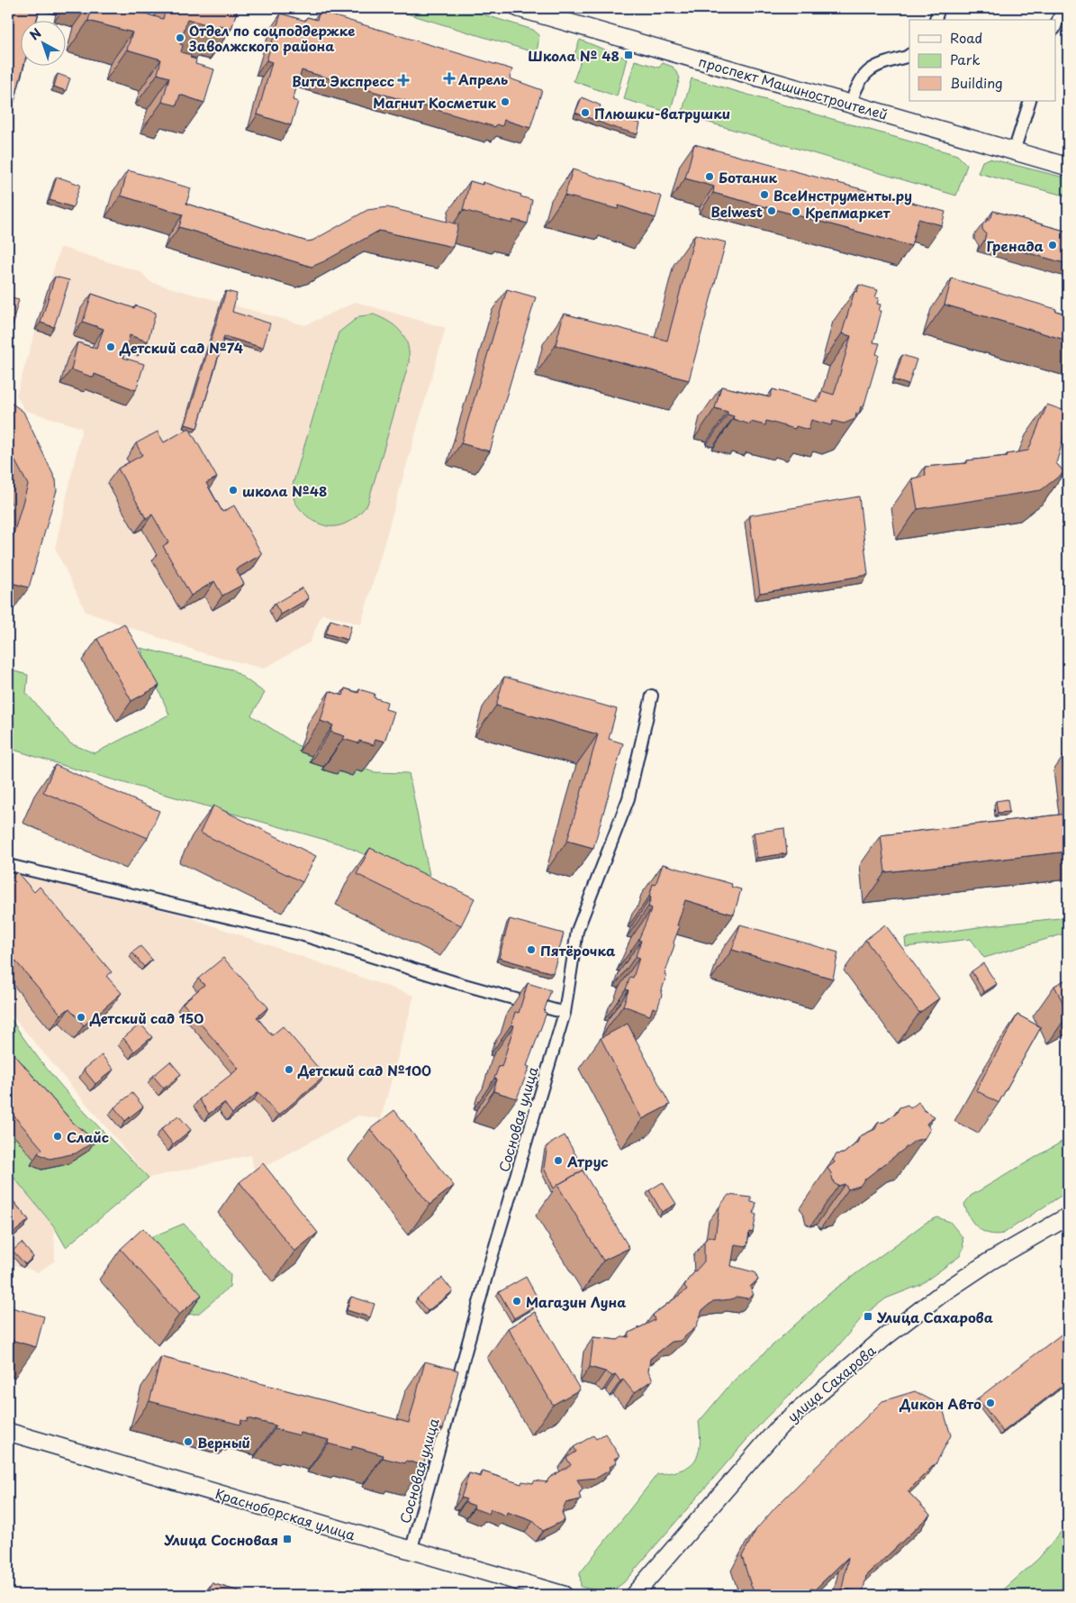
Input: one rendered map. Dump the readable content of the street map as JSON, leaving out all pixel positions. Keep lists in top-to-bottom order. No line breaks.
{"streets":{"street":["проспект Машиностроителей","Сосновая улица","улица Сахарова","Красноборская улица"]},"crossings":[["Сосновая улица","Красноборская улица"]],"places":{"other":["Отдел по соцподдержке Заволжского района","Магнит Косметик","Плюшки-ватрушки","Ботаник","ВсеИнструменты.ру","Belwest","Крепмаркет","Гренада","Детский сад №74","школа №48","Пятёрочка","Детский сад 150","Детский сад №100","Слайс","Атрус","Магазин Луна","Дикон Авто","Верный"],"transit":["Школа № 48","Улица Сахарова","Улица Сосновая"],"health":["Апрель","Вита Экспресс"]},"legend":["Road","Park","Building"],"north":"top left"}
